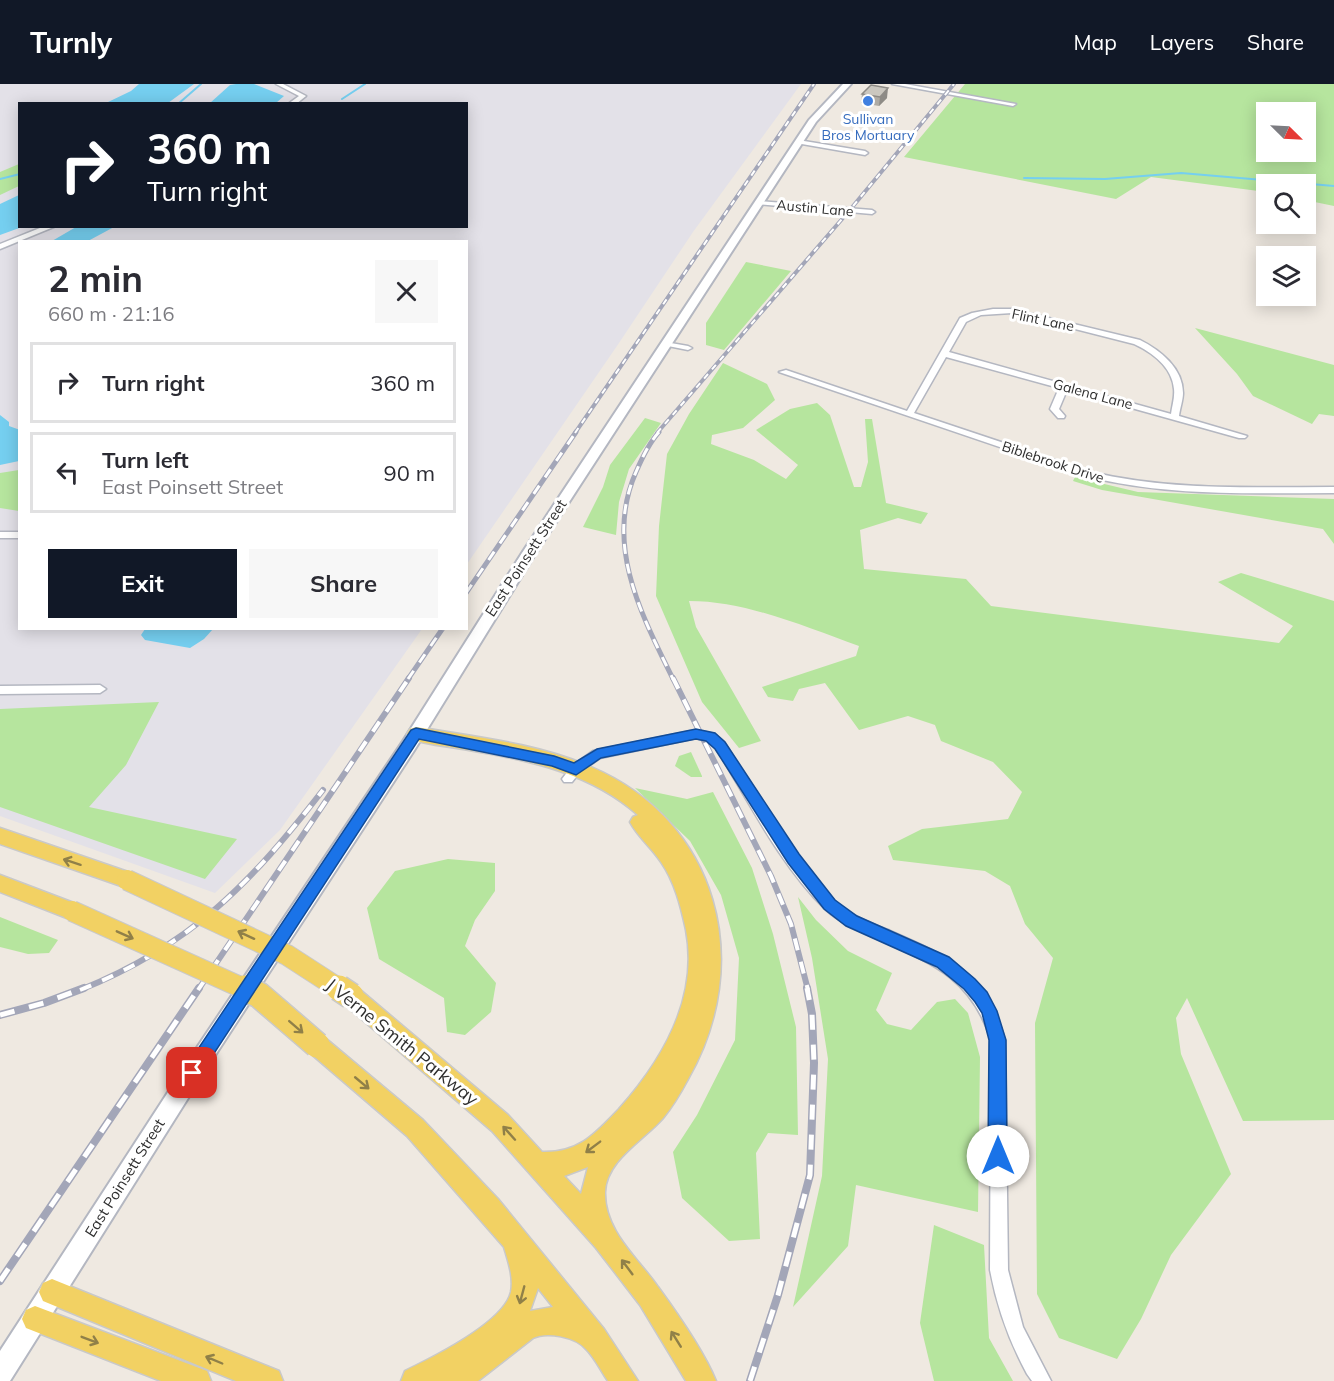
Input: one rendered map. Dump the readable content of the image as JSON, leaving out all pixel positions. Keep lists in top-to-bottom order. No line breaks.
{"streets":{"main road":["East Poinsett Street","J Verne Smith Parkway"],"street":["Austin Lane","Flint Lane","Galena Lane","Biblebrook Drive"]},"crossings":[["Austin Lane","East Poinsett Street"],["Flint Lane","Galena Lane"],["Flint Lane","Biblebrook Drive"]],"places":["Sullivan Bros Mortuary"],"north":"bottom right","page":{"header":"Turnly","nav":["Map","Layers","Share"],"turn":["360 m","Turn right"],"heading":["2 min","660 m · 21:16"],"list":[{"name":"Turn right","value":"360 m"},{"name":"Turn left","note":"East Poinsett Street","value":"90 m"}],"buttons":["Exit","Share"]}}
